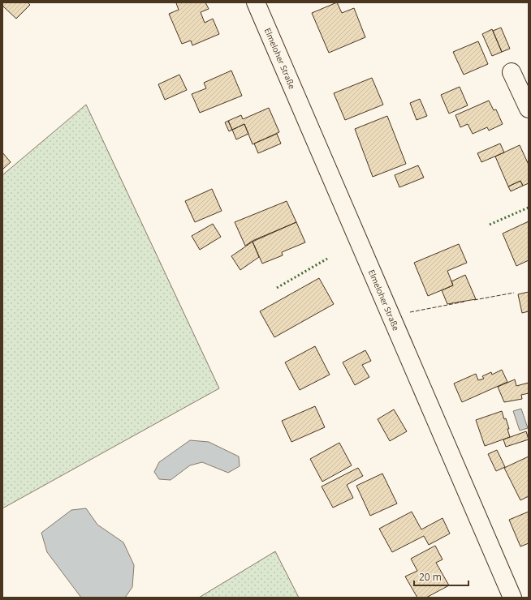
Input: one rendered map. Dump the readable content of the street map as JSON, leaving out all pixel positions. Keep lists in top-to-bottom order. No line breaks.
{"streets":{"street":["Elmeloher Straße"]},"scale_bar":"20 m"}
